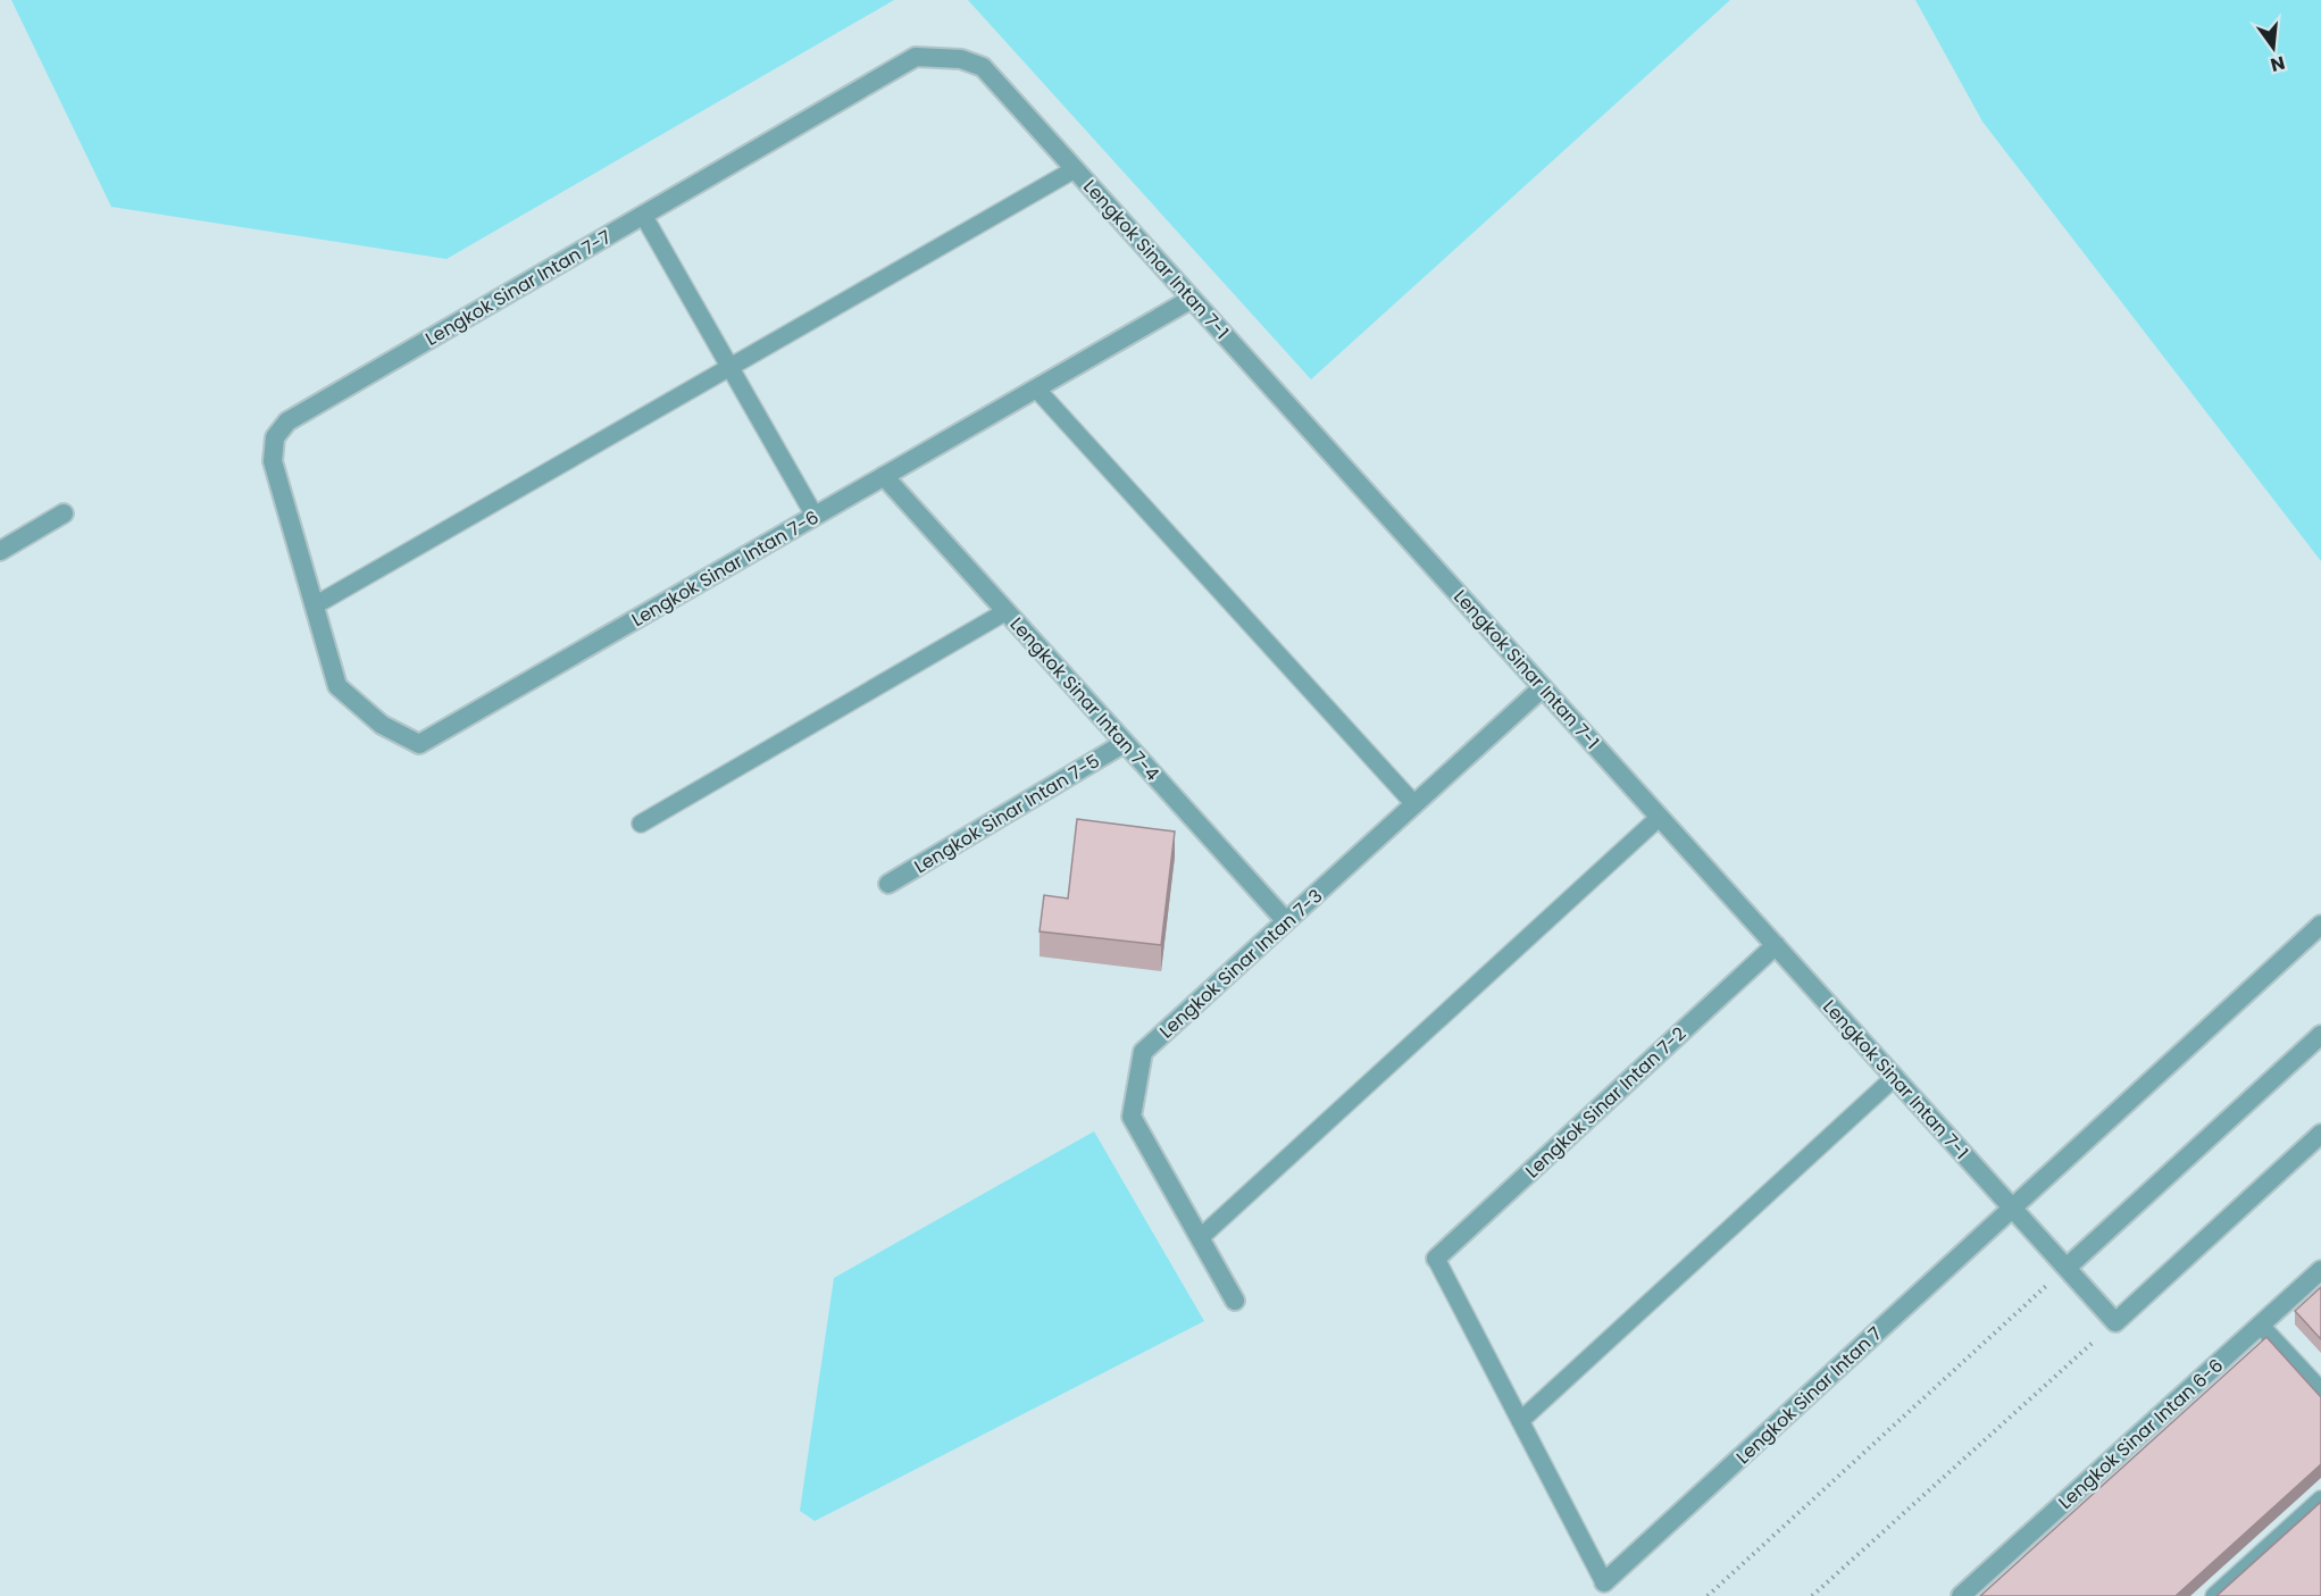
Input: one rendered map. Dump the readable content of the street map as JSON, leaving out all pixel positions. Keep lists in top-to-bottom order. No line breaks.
{"streets":{"street":["Lengkok Sinar Intan 7-1","Lengkok Sinar Intan 7-7","Lengkok Sinar Intan 7-6","Lengkok Sinar Intan 7-4","Lengkok Sinar Intan 7-5","Lengkok Sinar Intan 7-3","Lengkok Sinar Intan 7-2","Lengkok Sinar Intan 7","Lengkok Sinar Intan 6-6"]},"crossings":[["Lengkok Sinar Intan 7-1","Lengkok Sinar Intan 7-7"],["Lengkok Sinar Intan 7-1","Lengkok Sinar Intan 7-6"],["Lengkok Sinar Intan 7-1","Lengkok Sinar Intan 7-3"],["Lengkok Sinar Intan 7-1","Lengkok Sinar Intan 7-2"],["Lengkok Sinar Intan 7-1","Lengkok Sinar Intan 7"],["Lengkok Sinar Intan 7-7","Lengkok Sinar Intan 7-6"],["Lengkok Sinar Intan 7-6","Lengkok Sinar Intan 7-4"],["Lengkok Sinar Intan 7-4","Lengkok Sinar Intan 7-5"],["Lengkok Sinar Intan 7-4","Lengkok Sinar Intan 7-3"]],"north":"bottom"}
